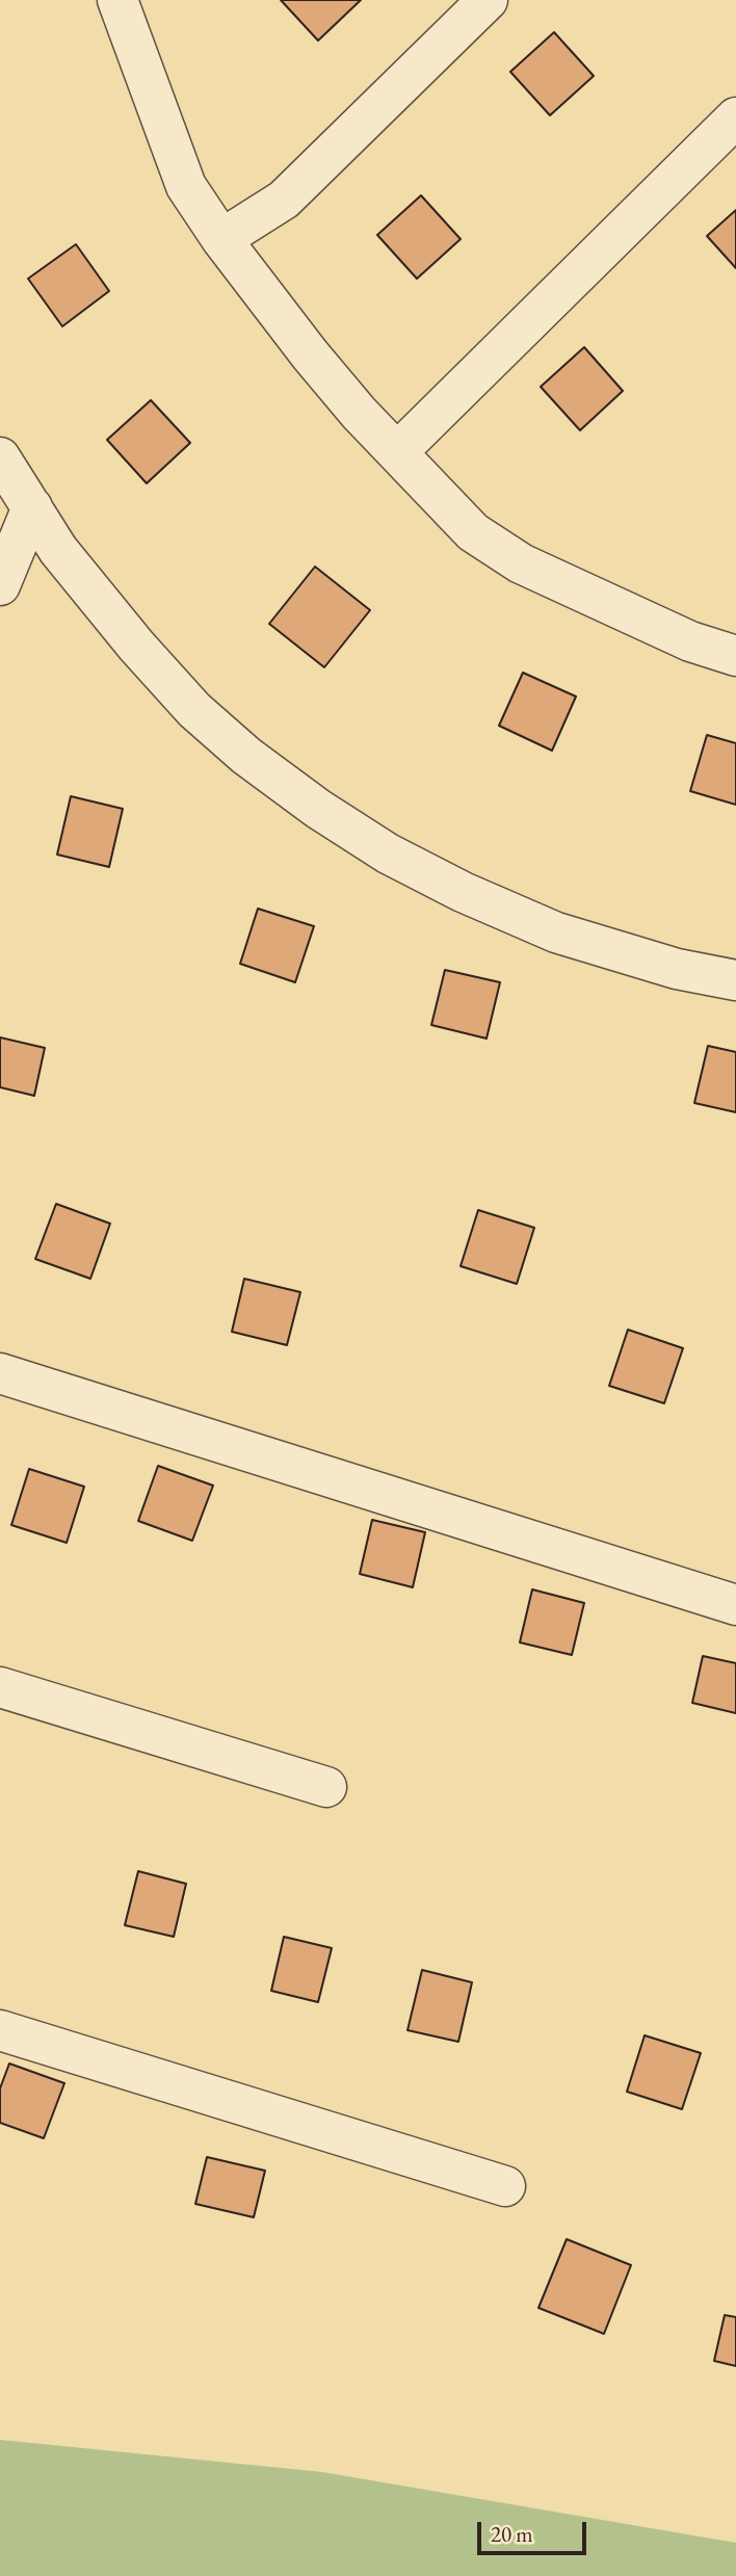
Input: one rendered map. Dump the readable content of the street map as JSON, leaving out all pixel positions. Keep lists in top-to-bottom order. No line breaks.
{"scale_bar":"20 m"}
